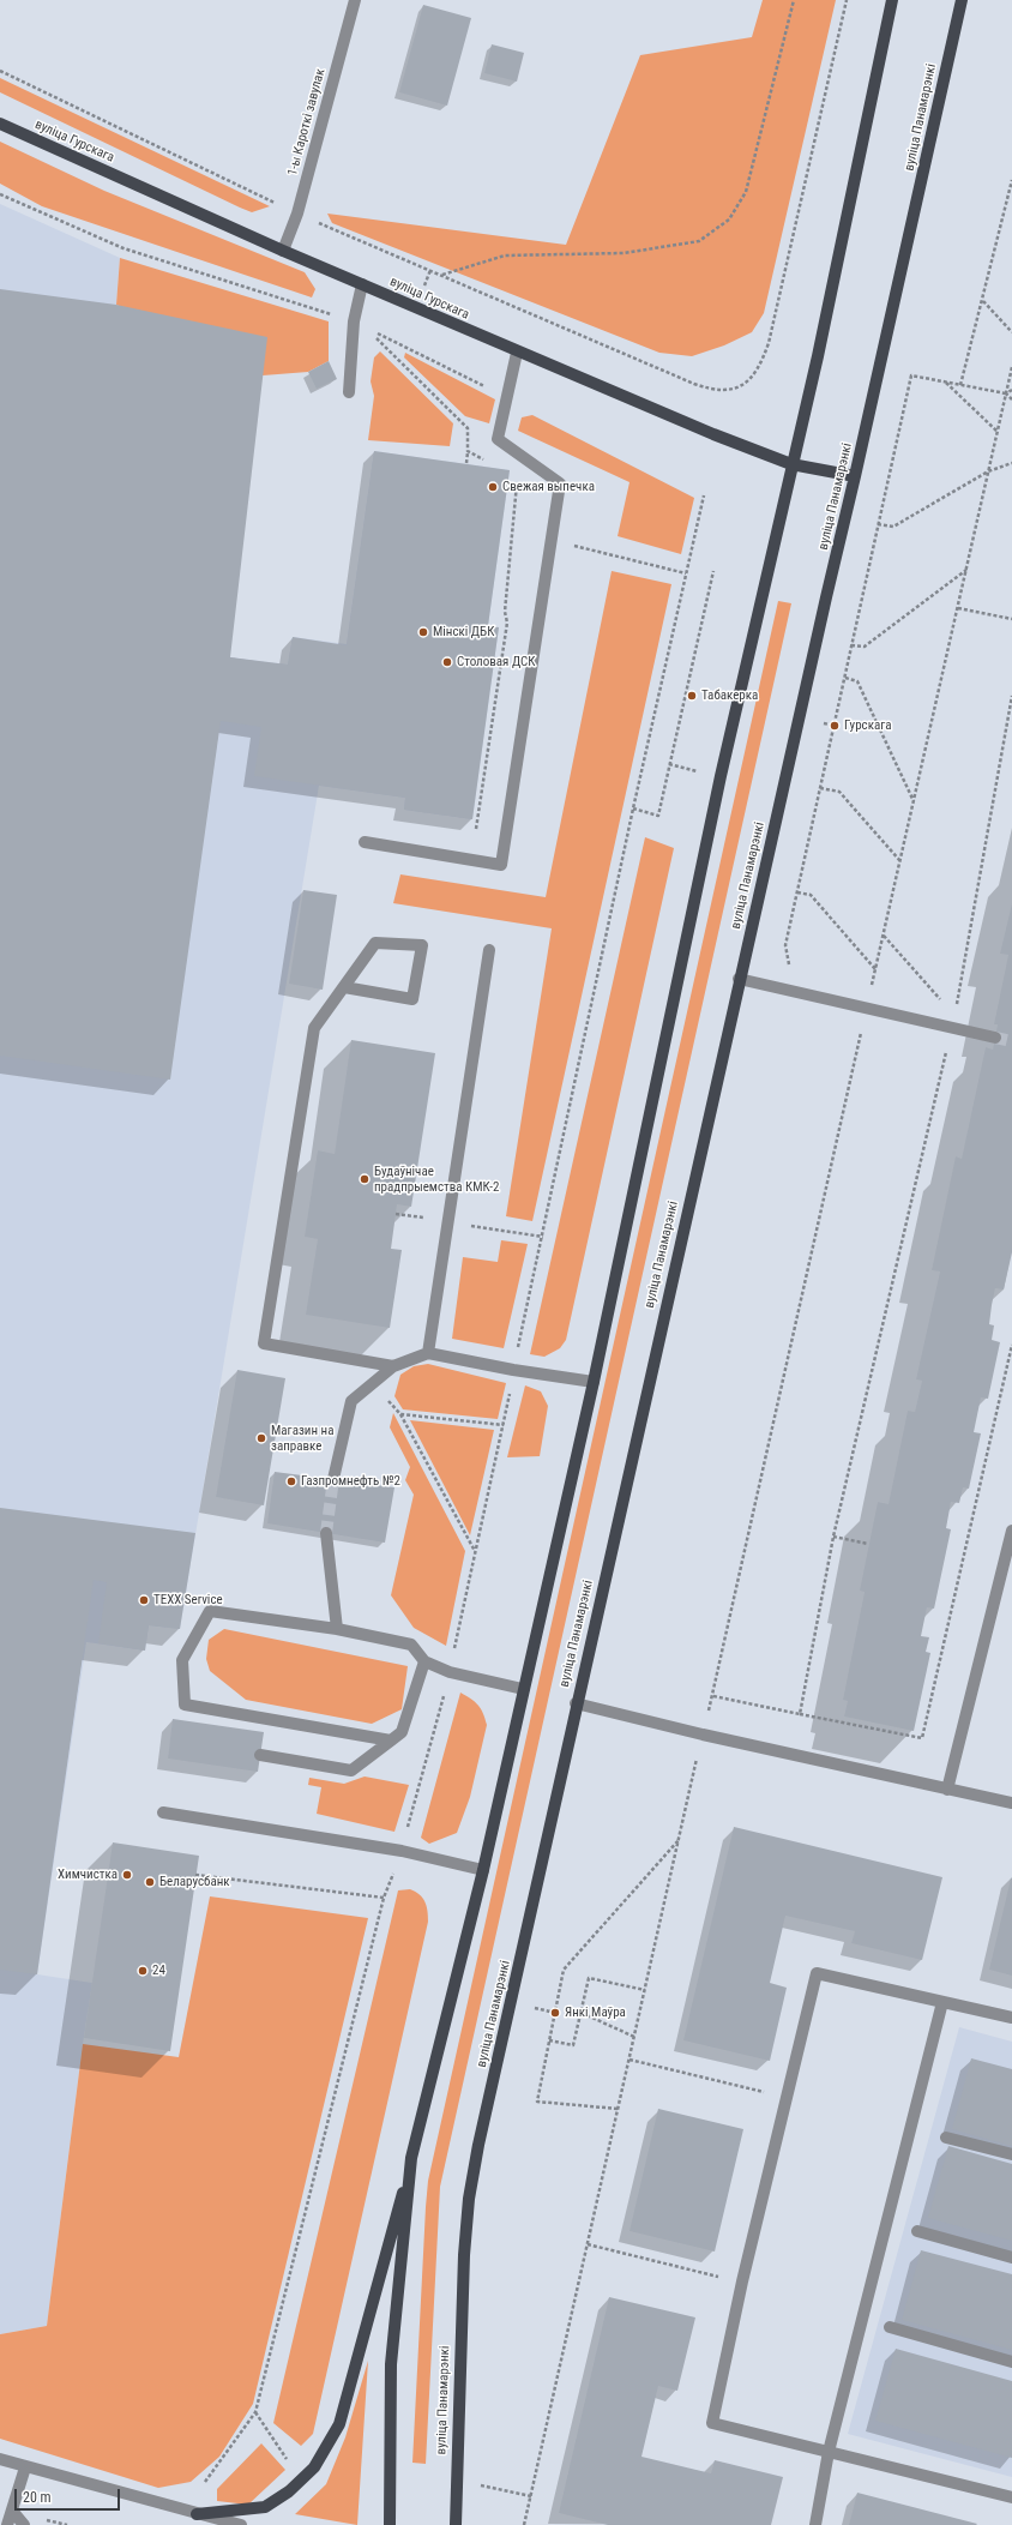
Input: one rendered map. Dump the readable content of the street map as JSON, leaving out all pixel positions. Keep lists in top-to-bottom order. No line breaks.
{"streets":{"main road":["вуліца Панамарэнкі","вуліца Гурскага"],"street":["1-ы Кароткі завулак"]},"crossings":[["вуліца Панамарэнкі","вуліца Гурскага"],["1-ы Кароткі завулак","вуліца Гурскага"]],"places":["Свежая выпечка","Мінскі ДБК","Столовая ДСК","Табакерка","Гурскага","Будаўнічае прадпрыемства КМК-2","Магазин на заправке","Газпромнефть №2","TEXX Service","Химчистка","Беларусбанк","24","Янкі Маўра"],"scale_bar":"20 m"}
